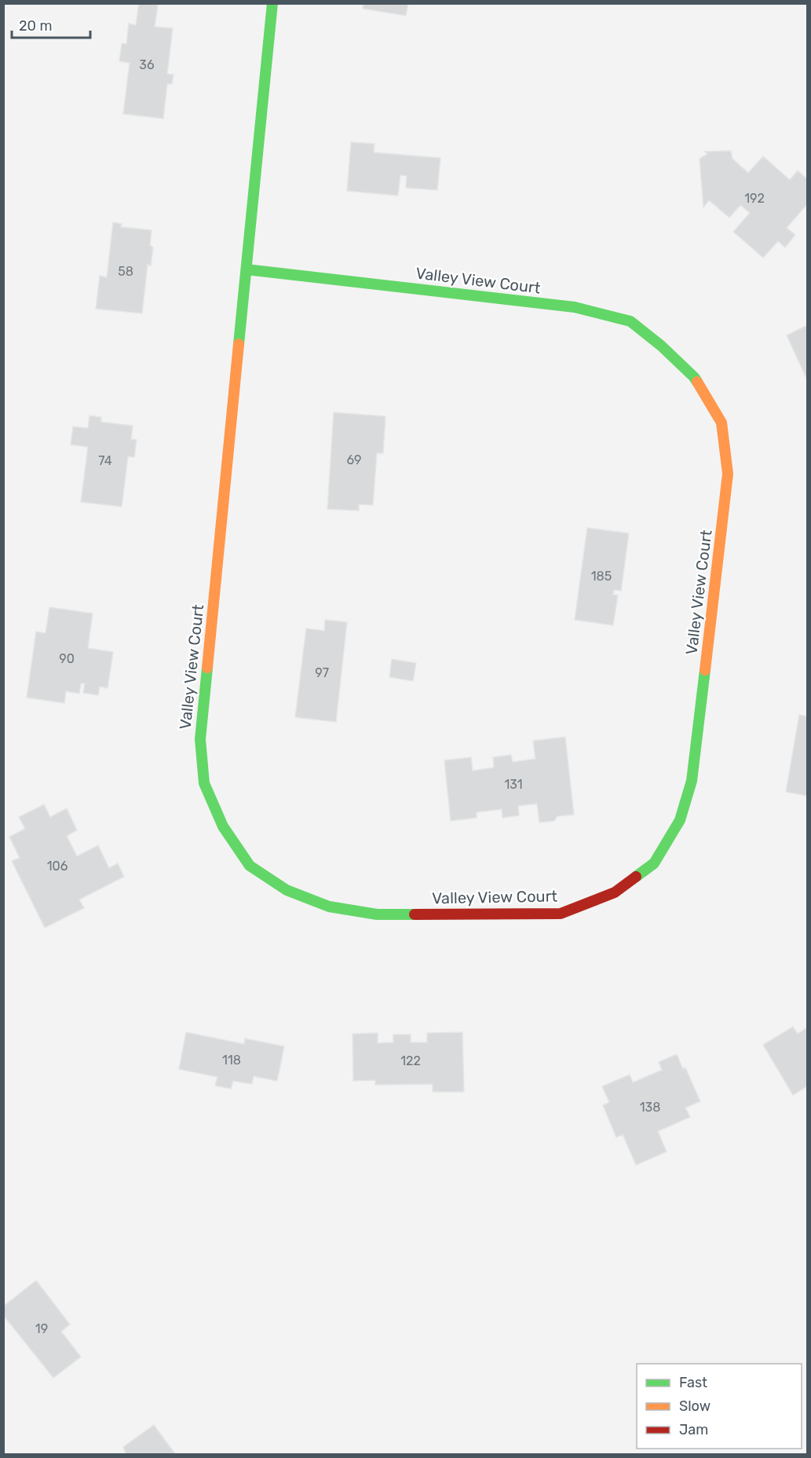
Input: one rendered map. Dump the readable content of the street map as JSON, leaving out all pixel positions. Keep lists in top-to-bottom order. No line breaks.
{"streets":{"street":["Valley View Court"]},"house_numbers":["36","192","58","69","74","185","90","97","131","106","118","122","138","19"],"legend":["Fast","Slow","Jam"],"scale_bar":"20 m"}
